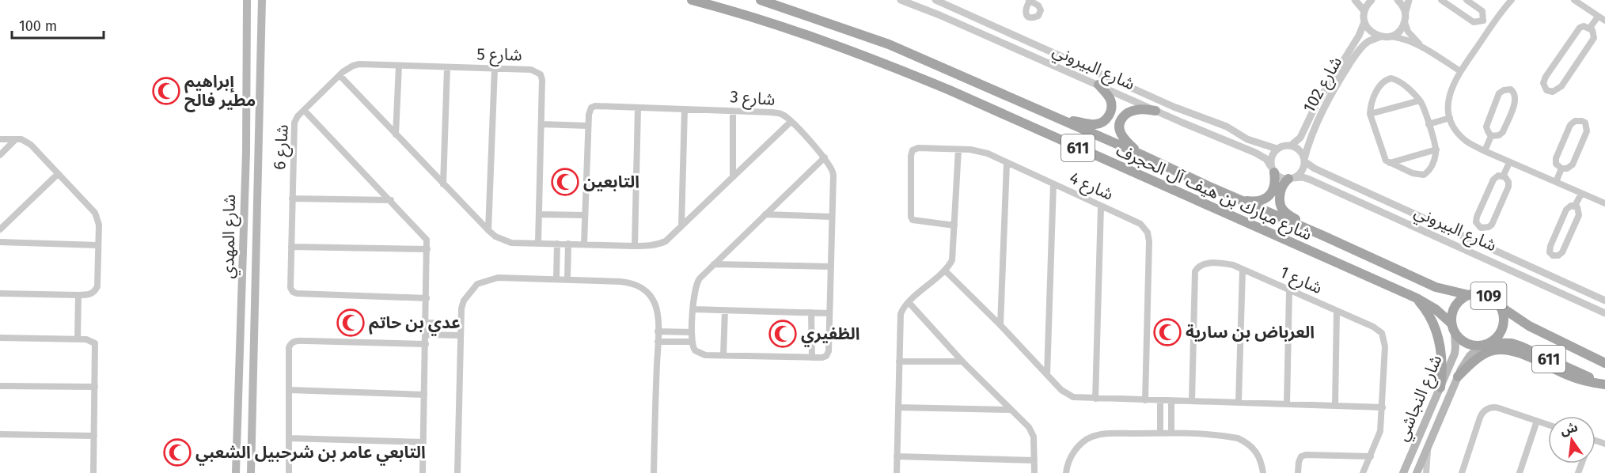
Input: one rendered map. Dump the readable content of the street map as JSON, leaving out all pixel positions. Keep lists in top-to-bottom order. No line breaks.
{"streets":{"main road":["611","شارع مبارك بن هيف آل الحجرف","شارع المهدي","109","شارع النجاشي"],"street":["شارع 5","شارع البيروني","شارع 102","شارع 3","شارع 6","شارع 4","شارع 1"]},"crossings":[["شارع 5","شارع 6"],["شارع البيروني","شارع 102"],["611","شارع مبارك بن هيف آل الحجرف"],["611","109"],["611","شارع النجاشي"],["شارع مبارك بن هيف آل الحجرف","109"],["شارع مبارك بن هيف آل الحجرف","شارع النجاشي"],["109","شارع النجاشي"]],"places":{"mosque":["إبراهيم مطير فالح","التابعين","عدي بن حاتم","العرباض بن سارية","الظفيري","التابعي عامر بن شرحبيل الشعبي"]},"scale_bar":"100 m","north":"top"}
